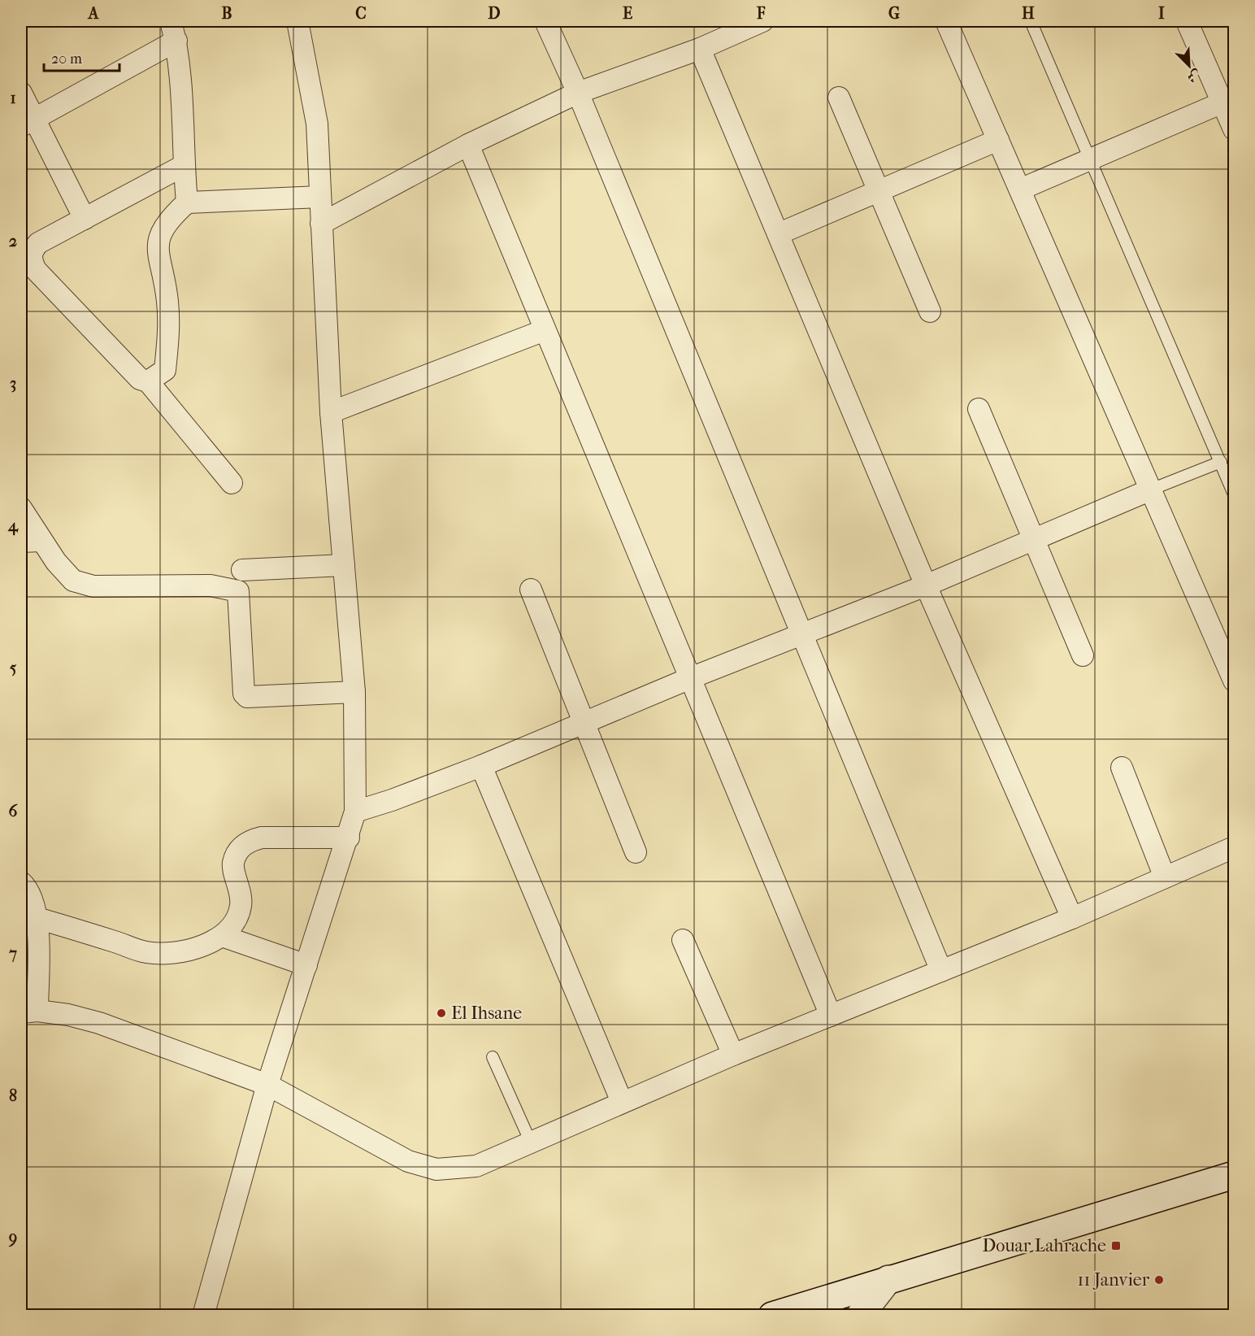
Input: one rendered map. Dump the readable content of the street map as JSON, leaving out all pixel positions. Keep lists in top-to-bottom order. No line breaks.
{"places":{"other":["El Ihsane","11 Janvier"],"transit":["Douar Lahrache"]},"scale_bar":"20 m","north":"bottom right","grid":{"columns":["A","B","C","D","E","F","G","H","I"],"rows":["1","2","3","4","5","6","7","8","9"]}}
